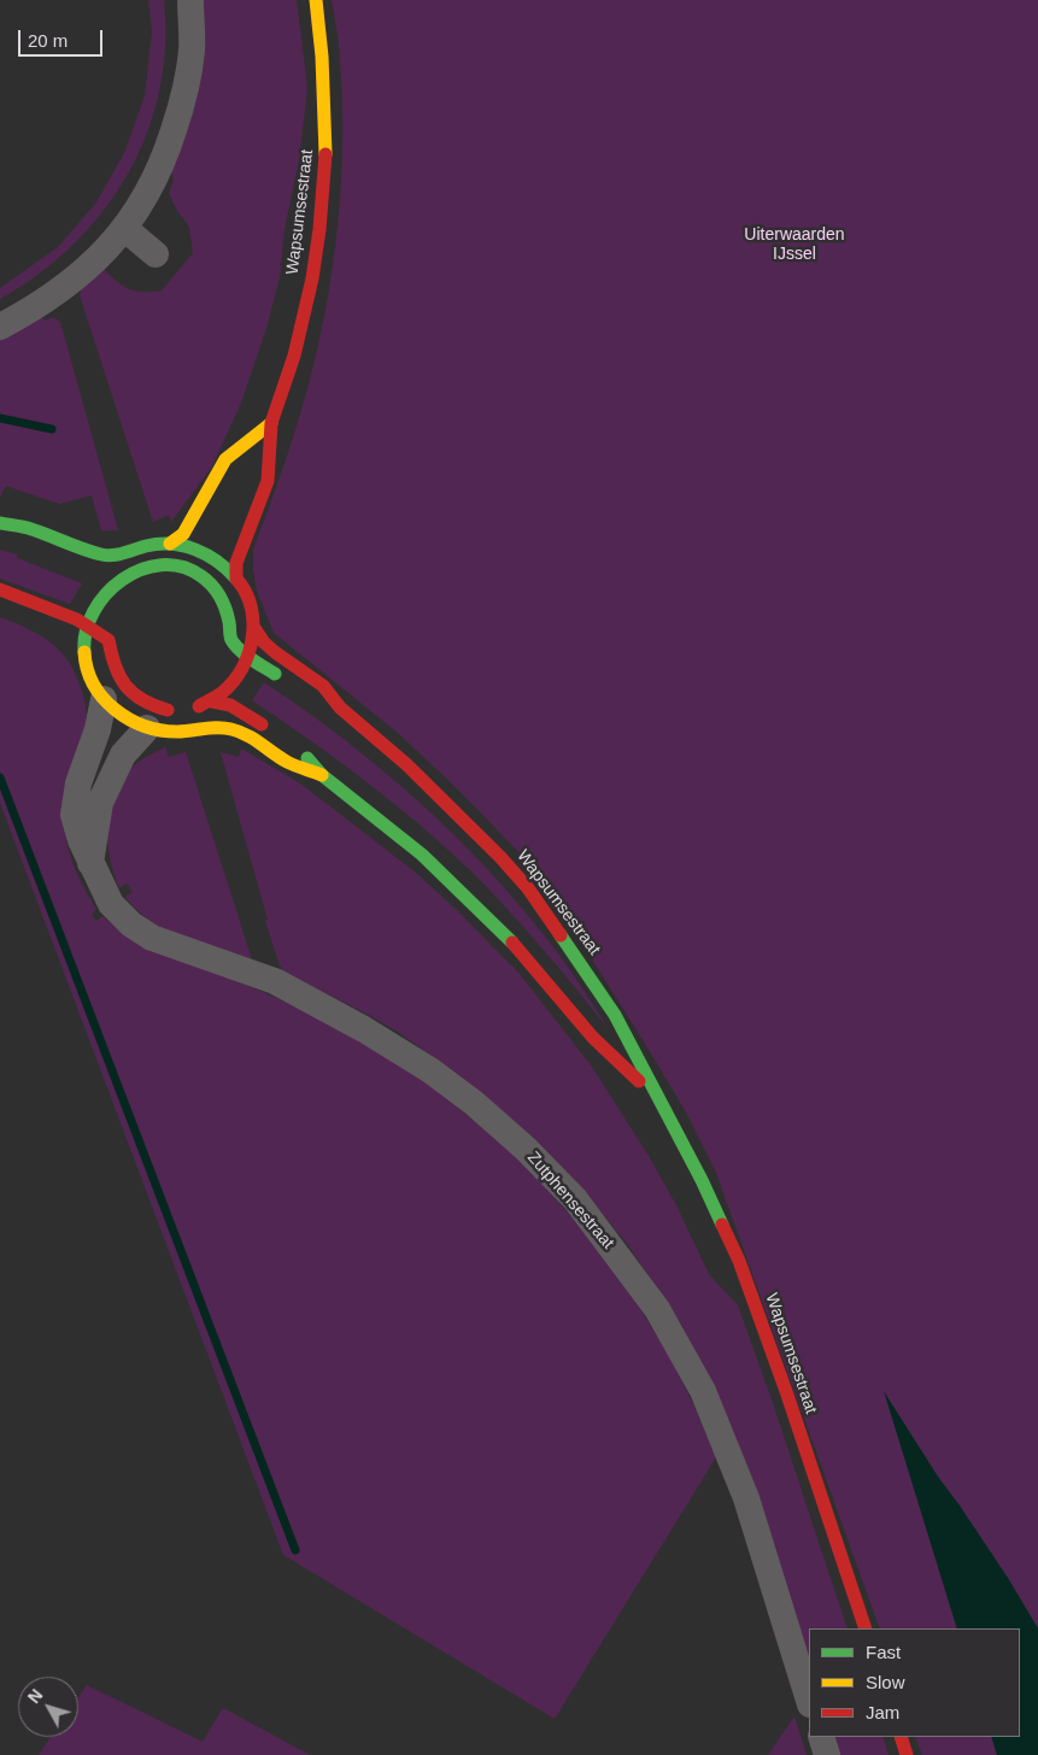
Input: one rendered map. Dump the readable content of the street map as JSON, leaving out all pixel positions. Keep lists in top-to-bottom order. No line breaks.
{"streets":{"main road":["Wapsumsestraat"],"street":["Zutphensestraat"]},"crossings":[["Wapsumsestraat","Zutphensestraat"]],"parks":["Uiterwaarden IJssel"],"legend":["Fast","Slow","Jam"],"scale_bar":"20 m","north":"top left"}
